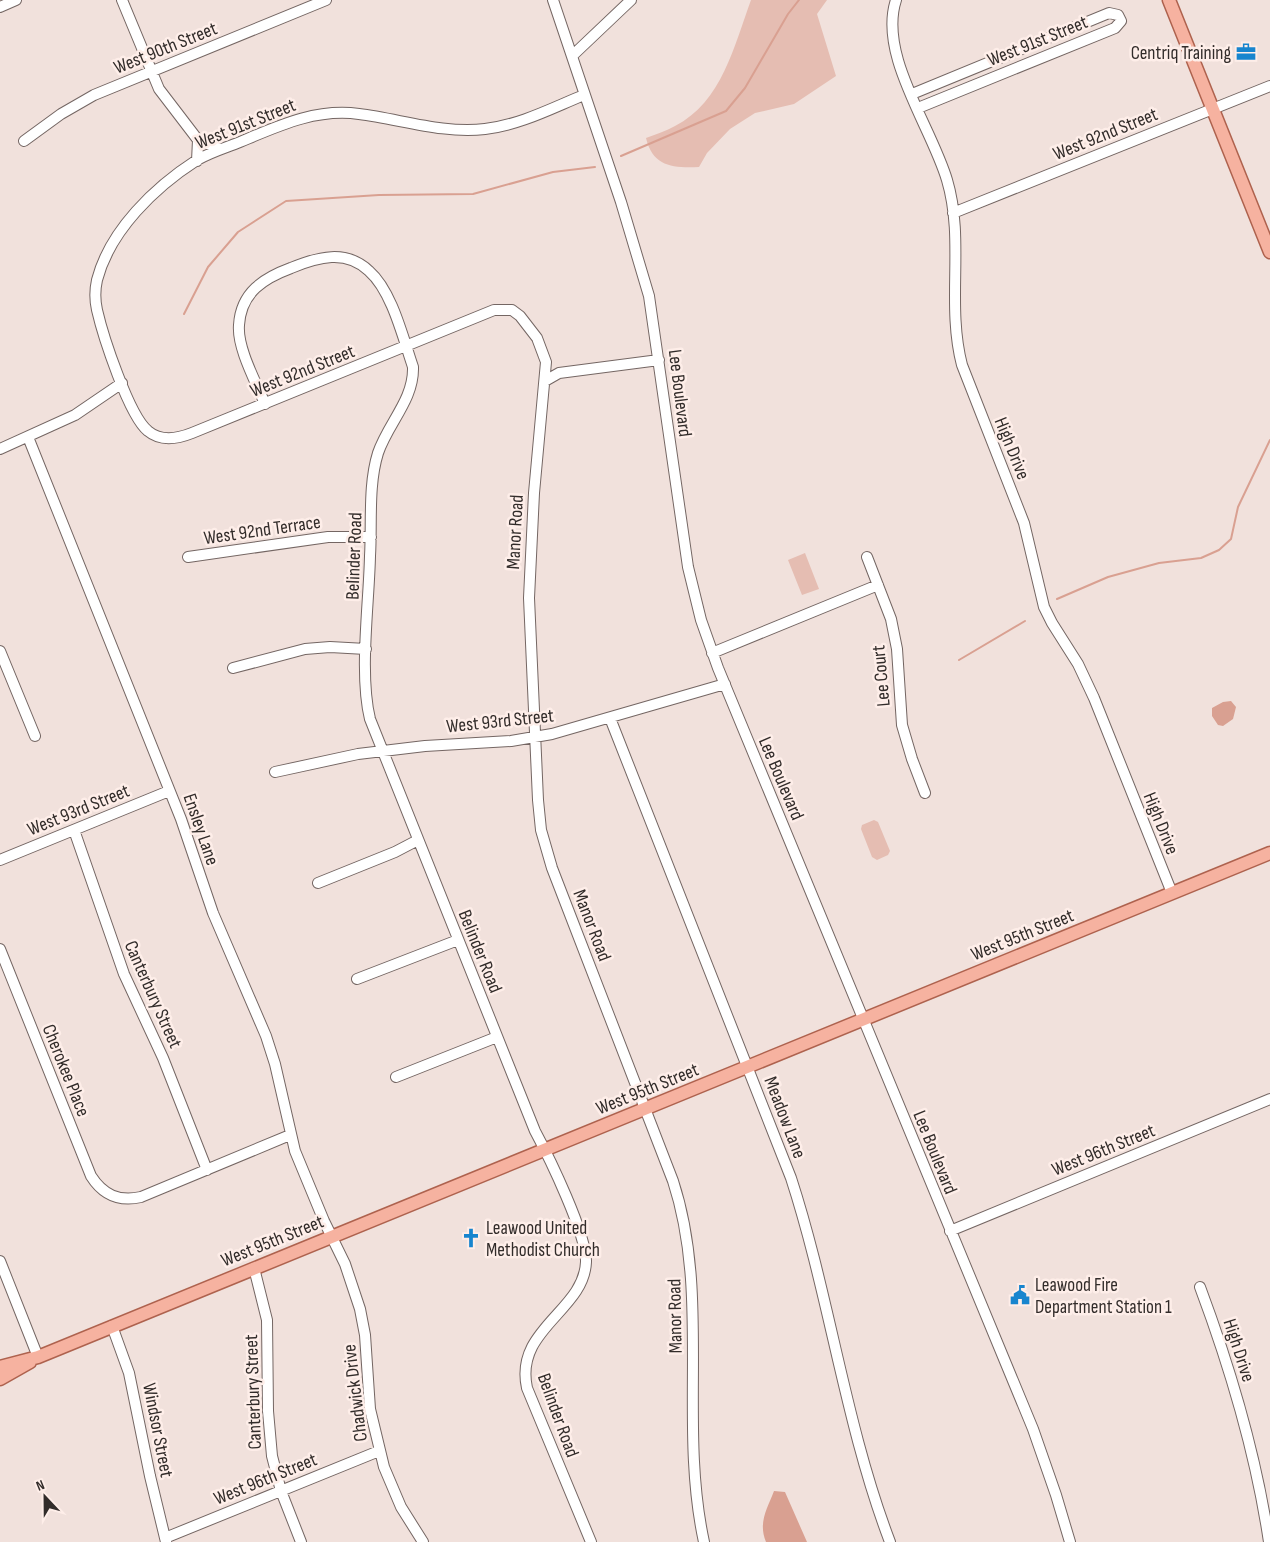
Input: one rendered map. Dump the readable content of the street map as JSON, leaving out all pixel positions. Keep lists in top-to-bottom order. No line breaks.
{"streets":{"main road":["West 95th Street"],"street":["West 91st Street","West 90th Street","West 92nd Street","Lee Boulevard","High Drive","West 92nd Terrace","Manor Road","Belinder Road","Lee Court","West 93rd Street","Ensley Lane","Canterbury Street","Cherokee Place","Meadow Lane","West 96th Street","Chadwick Drive","Windsor Street"]},"crossings":[["West 91st Street","West 92nd Street"],["West 91st Street","Lee Boulevard"],["West 91st Street","High Drive"],["West 92nd Street","High Drive"],["West 92nd Street","Manor Road"],["West 92nd Street","Belinder Road"],["Lee Boulevard","West 93rd Street"],["Lee Boulevard","West 95th Street"],["Lee Boulevard","West 96th Street"],["High Drive","West 95th Street"],["West 92nd Terrace","Belinder Road"],["Manor Road","West 93rd Street"],["Manor Road","West 95th Street"],["Belinder Road","West 93rd Street"],["Belinder Road","West 95th Street"],["West 93rd Street","Ensley Lane"],["West 93rd Street","Canterbury Street"],["West 93rd Street","Meadow Lane"],["Ensley Lane","West 95th Street"],["Ensley Lane","Chadwick Drive"],["West 95th Street","Canterbury Street"],["West 95th Street","Meadow Lane"],["West 95th Street","Chadwick Drive"],["West 95th Street","Windsor Street"],["Canterbury Street","Cherokee Place"],["Canterbury Street","West 96th Street"],["West 96th Street","Chadwick Drive"],["West 96th Street","Windsor Street"]],"places":{"office":["Centriq Training"],"church":["Leawood United Methodist Church"],"public building":["Leawood Fire Department Station 1"]},"north":"top"}
